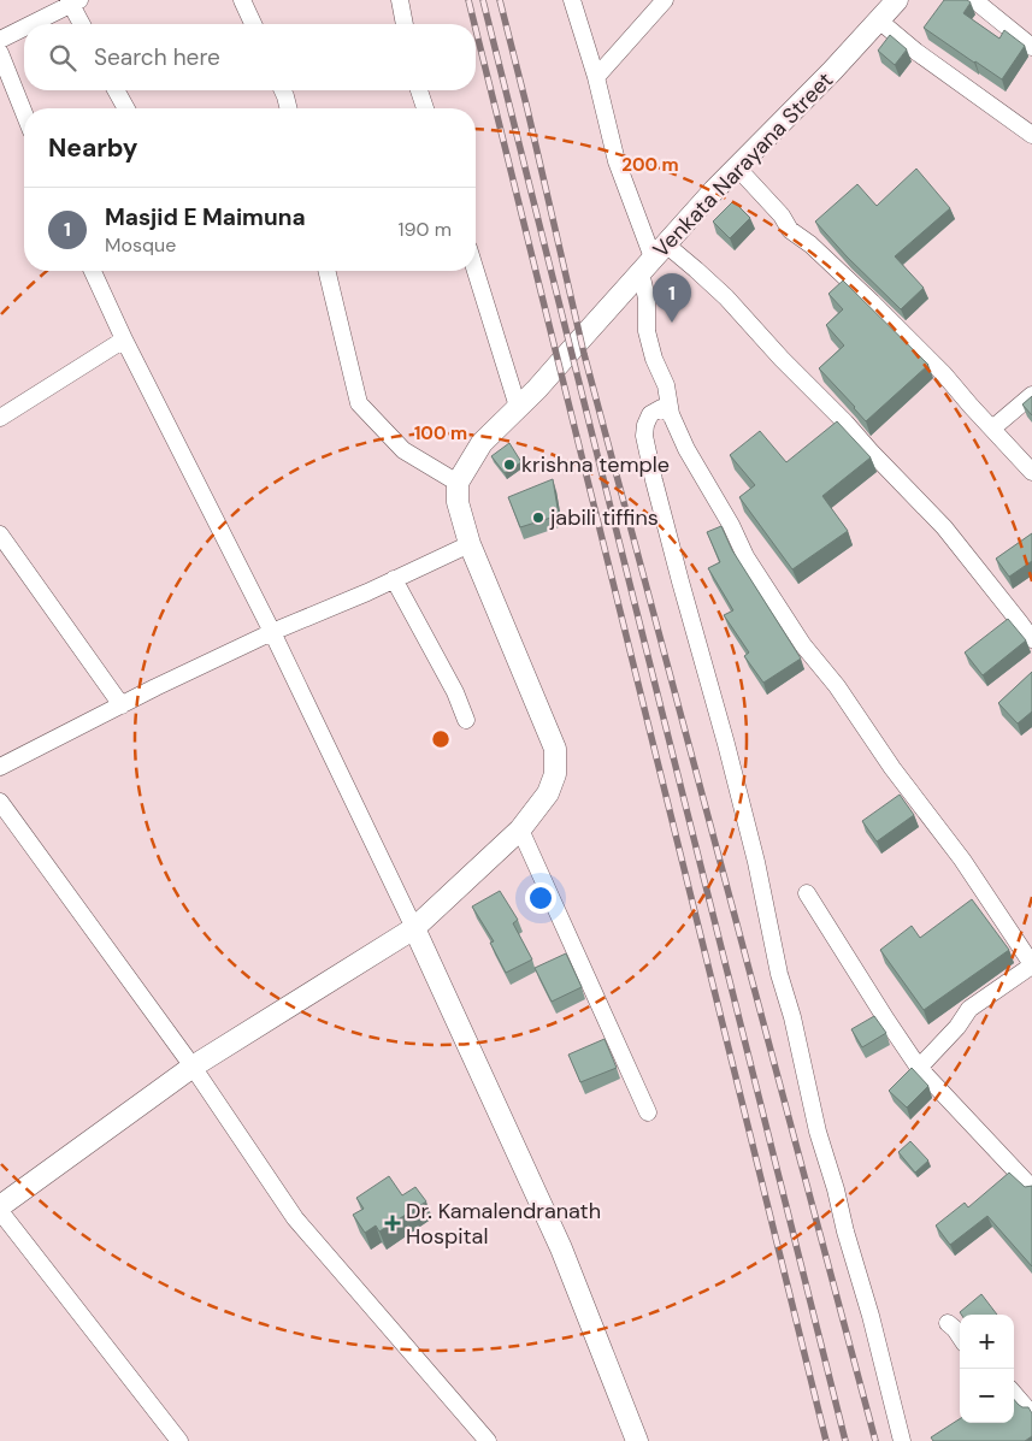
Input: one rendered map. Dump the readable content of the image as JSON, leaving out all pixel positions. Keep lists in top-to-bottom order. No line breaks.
{"streets":{"street":["Venkata Narayana Street"]},"places":{"other":["krishna temple","jabili tiffins"],"health":["Dr. Kamalendranath Hospital"]},"page":{"search":"Search here","heading":"Nearby","list":[{"mark":"1","name":"Masjid E Maimuna","note":"Mosque","value":"190 m"}],"pins":"1","map_buttons":["+","−"]},"rings":["200 m","100 m"]}
